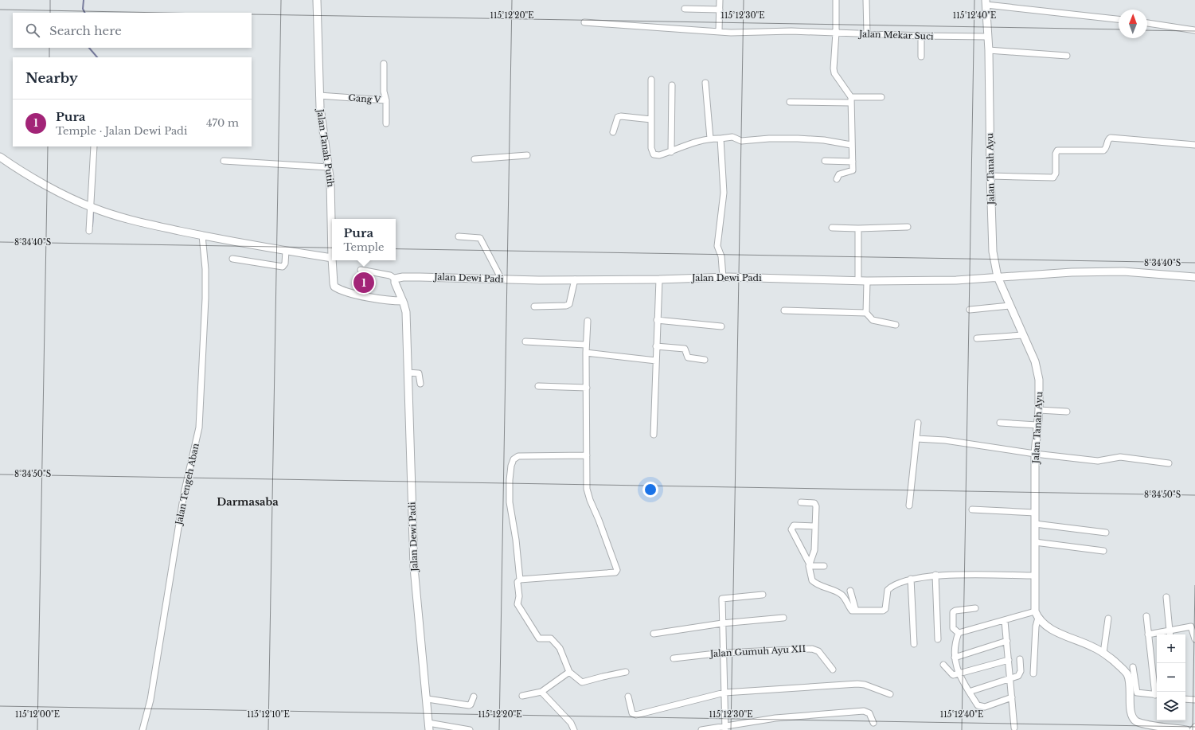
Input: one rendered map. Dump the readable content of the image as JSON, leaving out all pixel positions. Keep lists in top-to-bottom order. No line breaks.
{"streets":{"street":["Jalan Mekar Suci","Gang V","Jalan Tanah Putih","Jalan Tanah Ayu","Jalan Dewi Padi","Jalan Tengeh Aban","Jalan Gumuh Ayu XII"]},"crossings":[["Jalan Mekar Suci","Jalan Tanah Ayu"],["Gang V","Jalan Tanah Putih"],["Jalan Tanah Putih","Jalan Dewi Padi"],["Jalan Tanah Ayu","Jalan Dewi Padi"]],"districts":["Darmasaba"],"north":"top","page":{"search":"Search here","heading":"Nearby","list":[{"mark":"1","name":"Pura","note":"Temple · Jalan Dewi Padi","value":"470 m"}],"popup":["Pura","Temple"],"pins":"1","map_buttons":["+","−"]},"coordinates":["115°12'20\"E","115°12'30\"E","115°12'40\"E","8°34'40\"S","8°34'50\"S","115°12'00\"E","115°12'10\"E"]}
